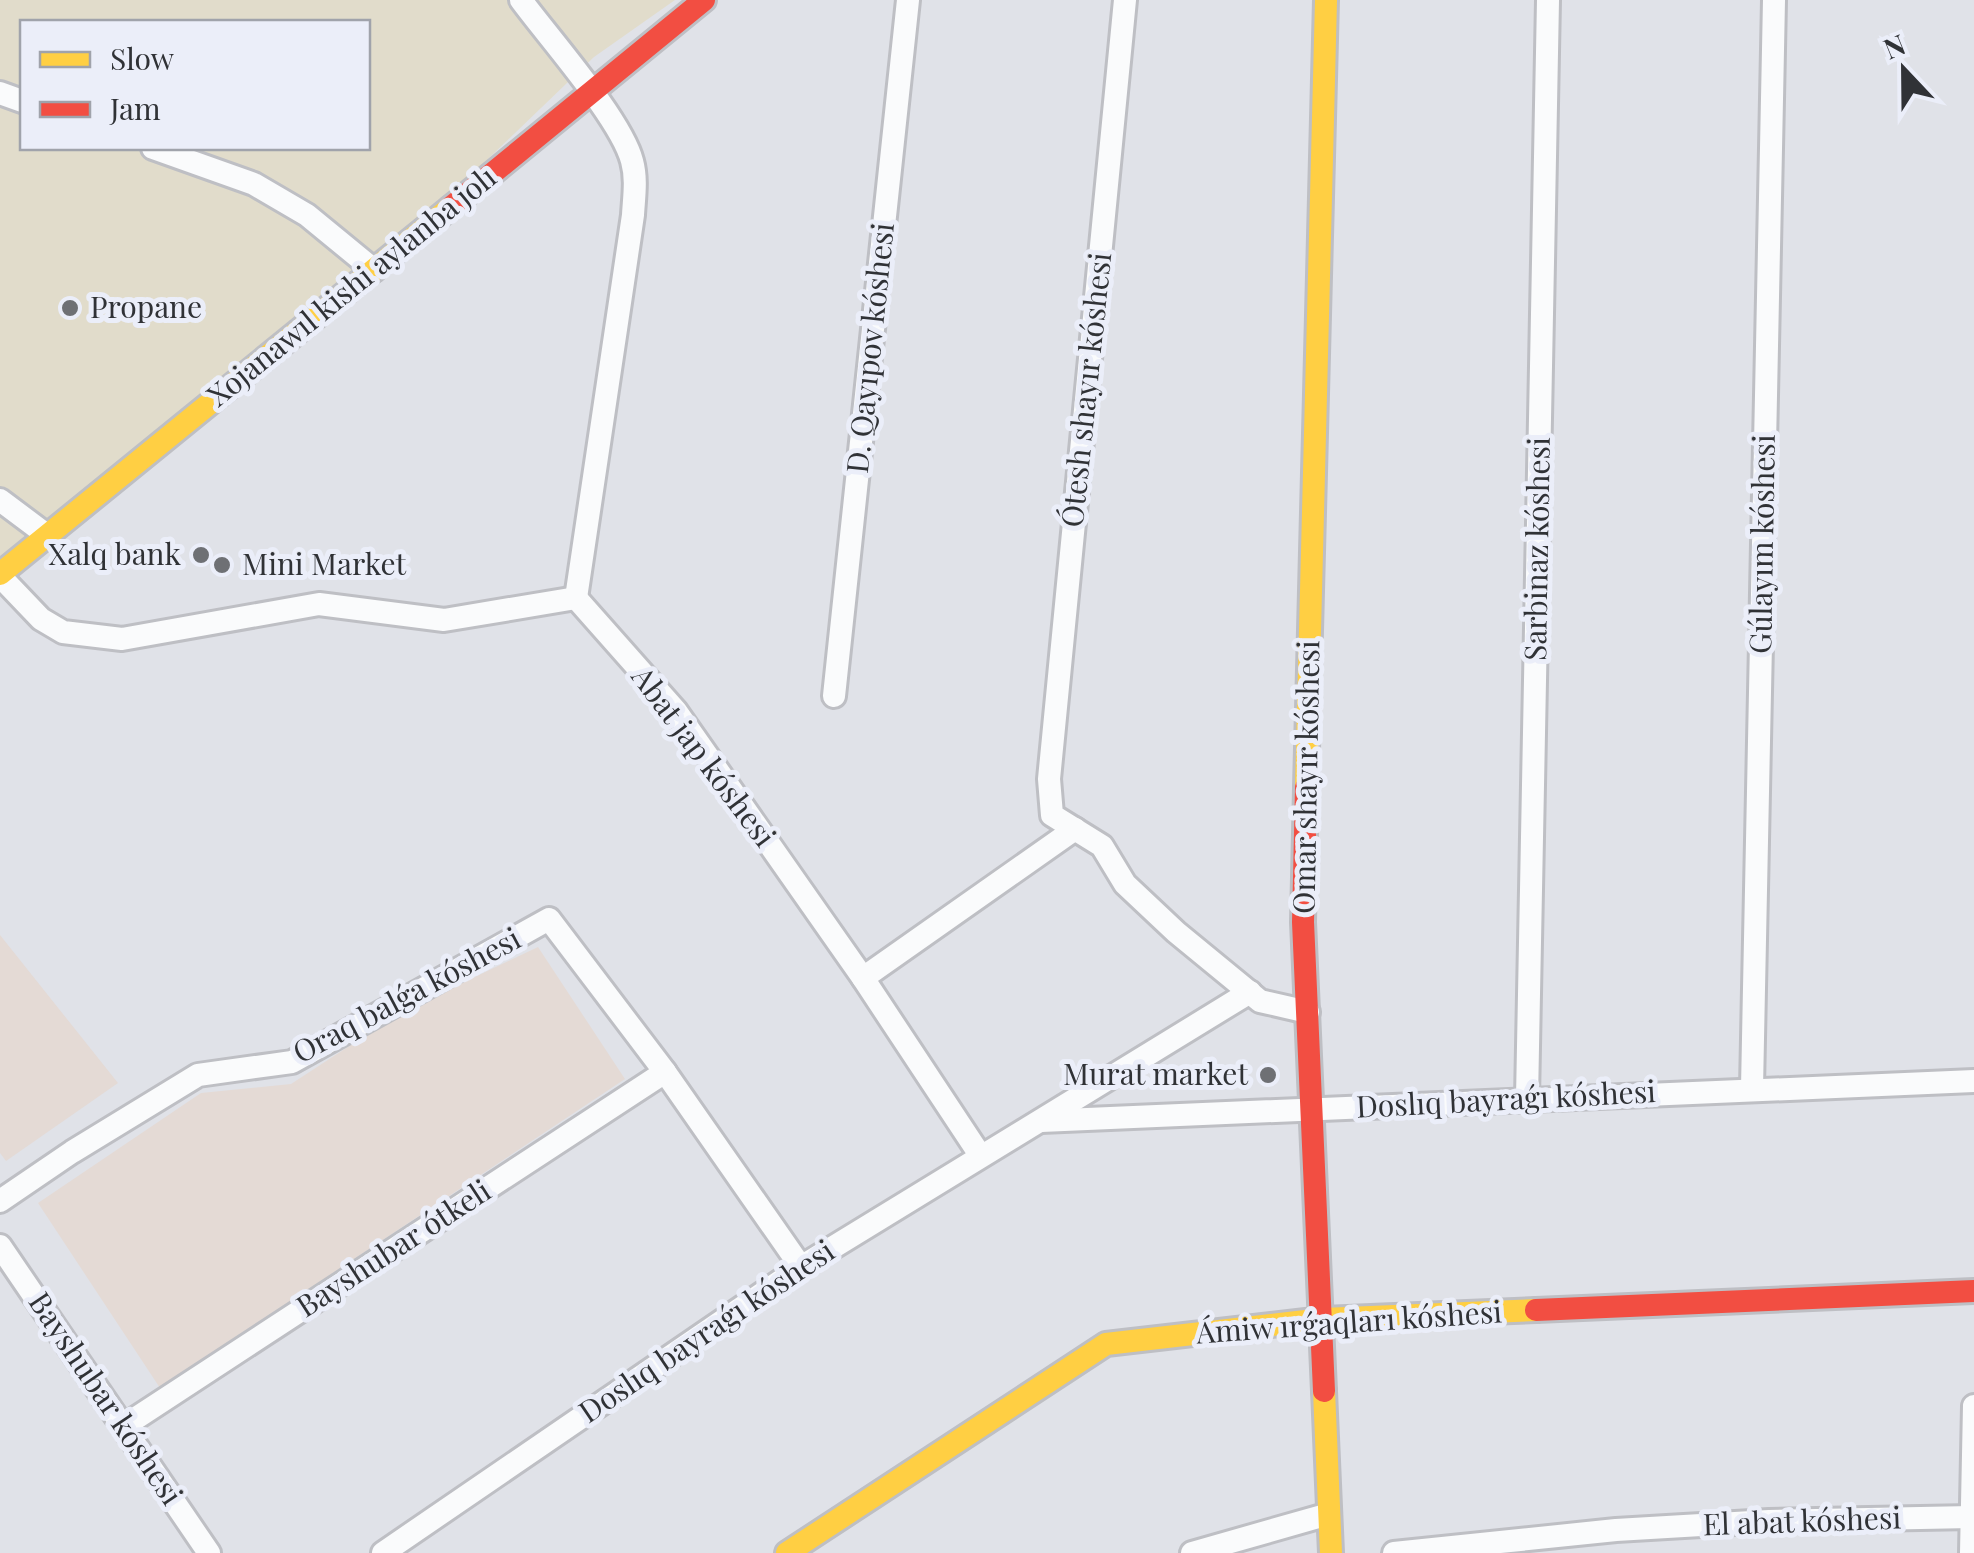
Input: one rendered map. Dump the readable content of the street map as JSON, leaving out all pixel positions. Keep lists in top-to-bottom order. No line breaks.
{"streets":{"street":["Xojanawıl kishi aylanba jolı","D. Qayıpov kóshesi","Ótesh shayır kóshesi","Gúlayım kóshesi","Sarbinaz kóshesi","Abat jap kóshesi","Omar shayır kóshesi","Oraq balǵa kóshesi","Doslıq bayraǵı kóshesi","Bayshubar ótkeli","Ámiw ırǵaqları kóshesi","Bayshubar kóshesi","El abat kóshesi"]},"crossings":[["Gúlayım kóshesi","Doslıq bayraǵı kóshesi"],["Sarbinaz kóshesi","Doslıq bayraǵı kóshesi"],["Abat jap kóshesi","Doslıq bayraǵı kóshesi"],["Omar shayır kóshesi","Doslıq bayraǵı kóshesi"],["Omar shayır kóshesi","Ámiw ırǵaqları kóshesi"],["Oraq balǵa kóshesi","Bayshubar ótkeli"],["Bayshubar ótkeli","Bayshubar kóshesi"]],"places":["Propane","Xalq bank","Mini Market","Murat market"],"legend":["Slow","Jam"],"north":"top"}
